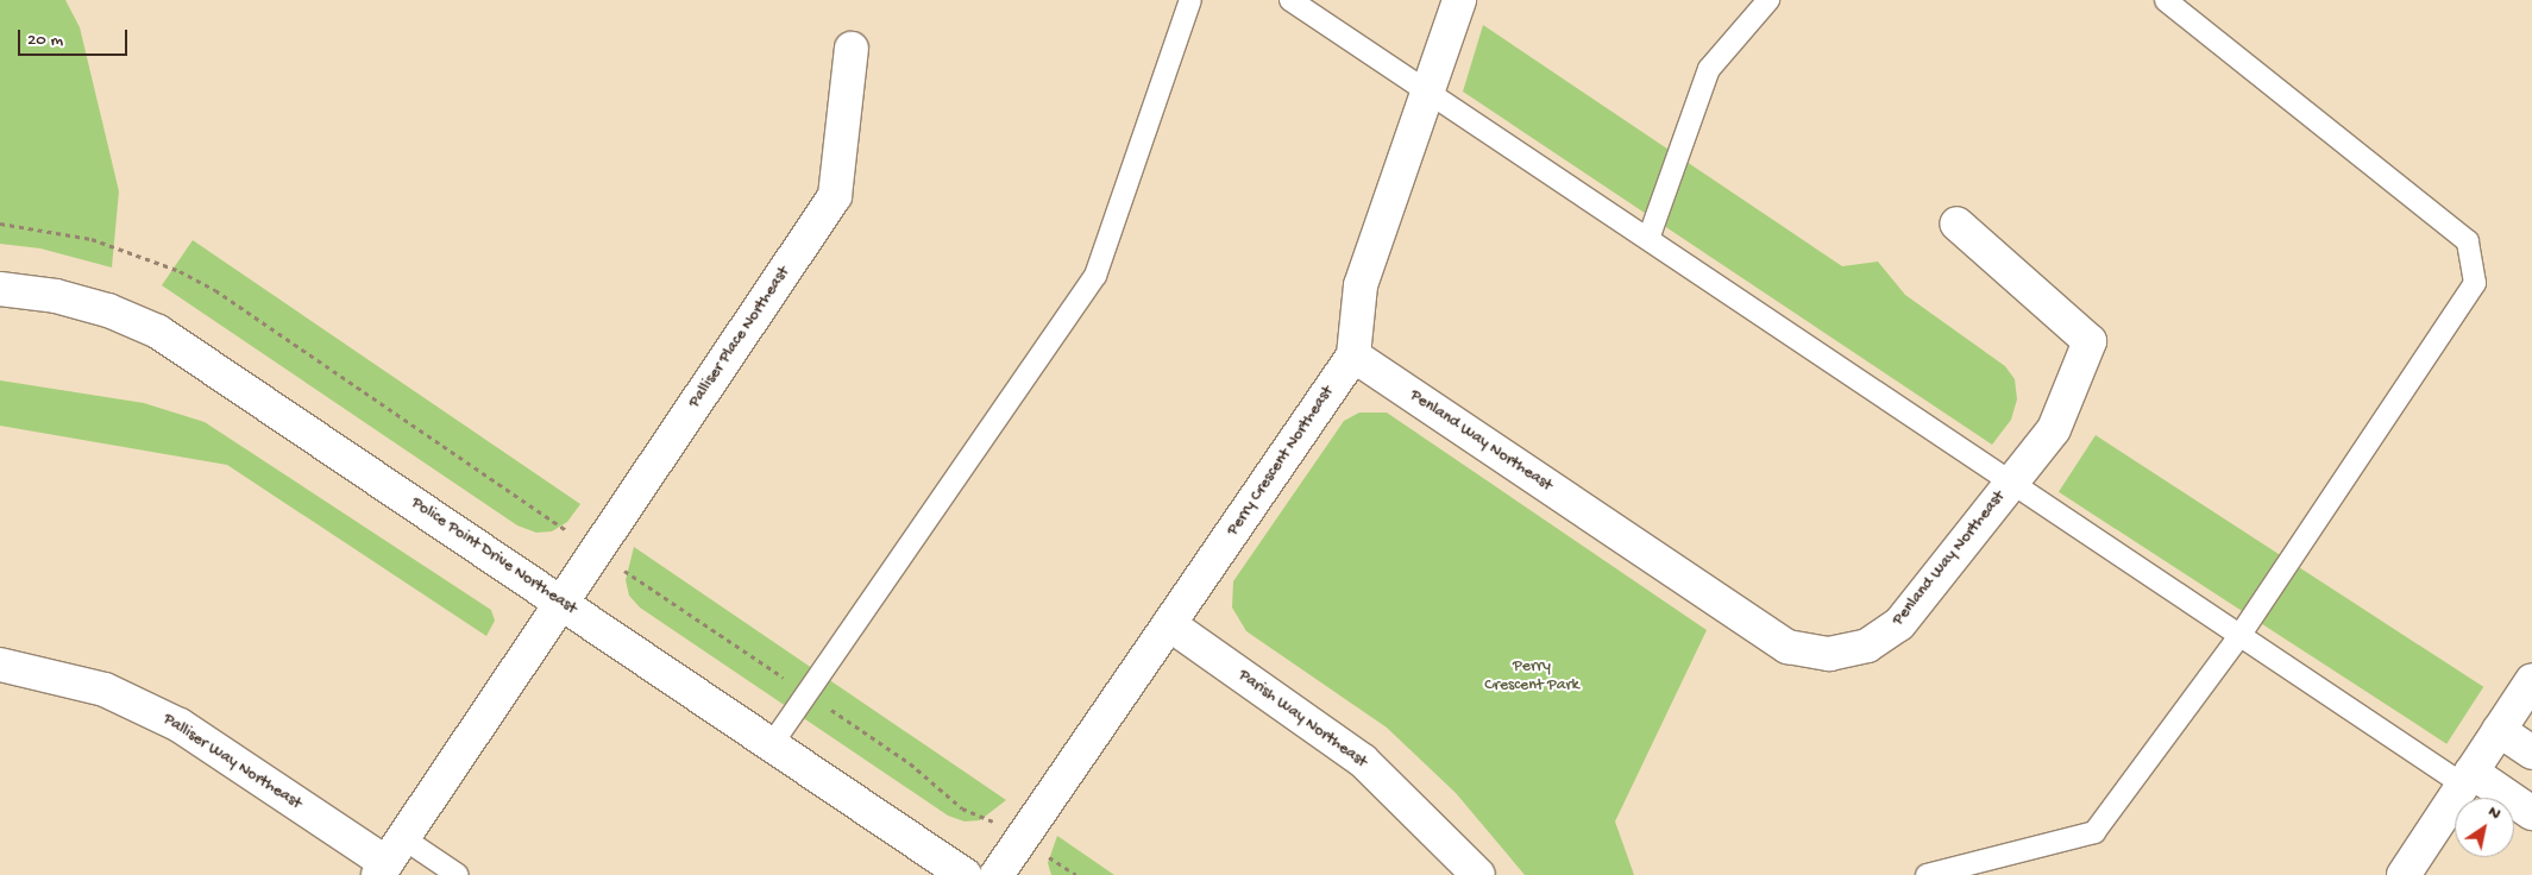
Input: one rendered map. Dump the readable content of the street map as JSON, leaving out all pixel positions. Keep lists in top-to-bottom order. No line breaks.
{"streets":{"street":["Palliser Place Northeast","Penland Way Northeast","Perry Crescent Northeast","Police Point Drive Northeast","Parish Way Northeast","Palliser Way Northeast"]},"crossings":[["Palliser Place Northeast","Police Point Drive Northeast"],["Penland Way Northeast","Perry Crescent Northeast"],["Perry Crescent Northeast","Parish Way Northeast"]],"parks":["Perry Crescent Park"],"scale_bar":"20 m","north":"top right"}
